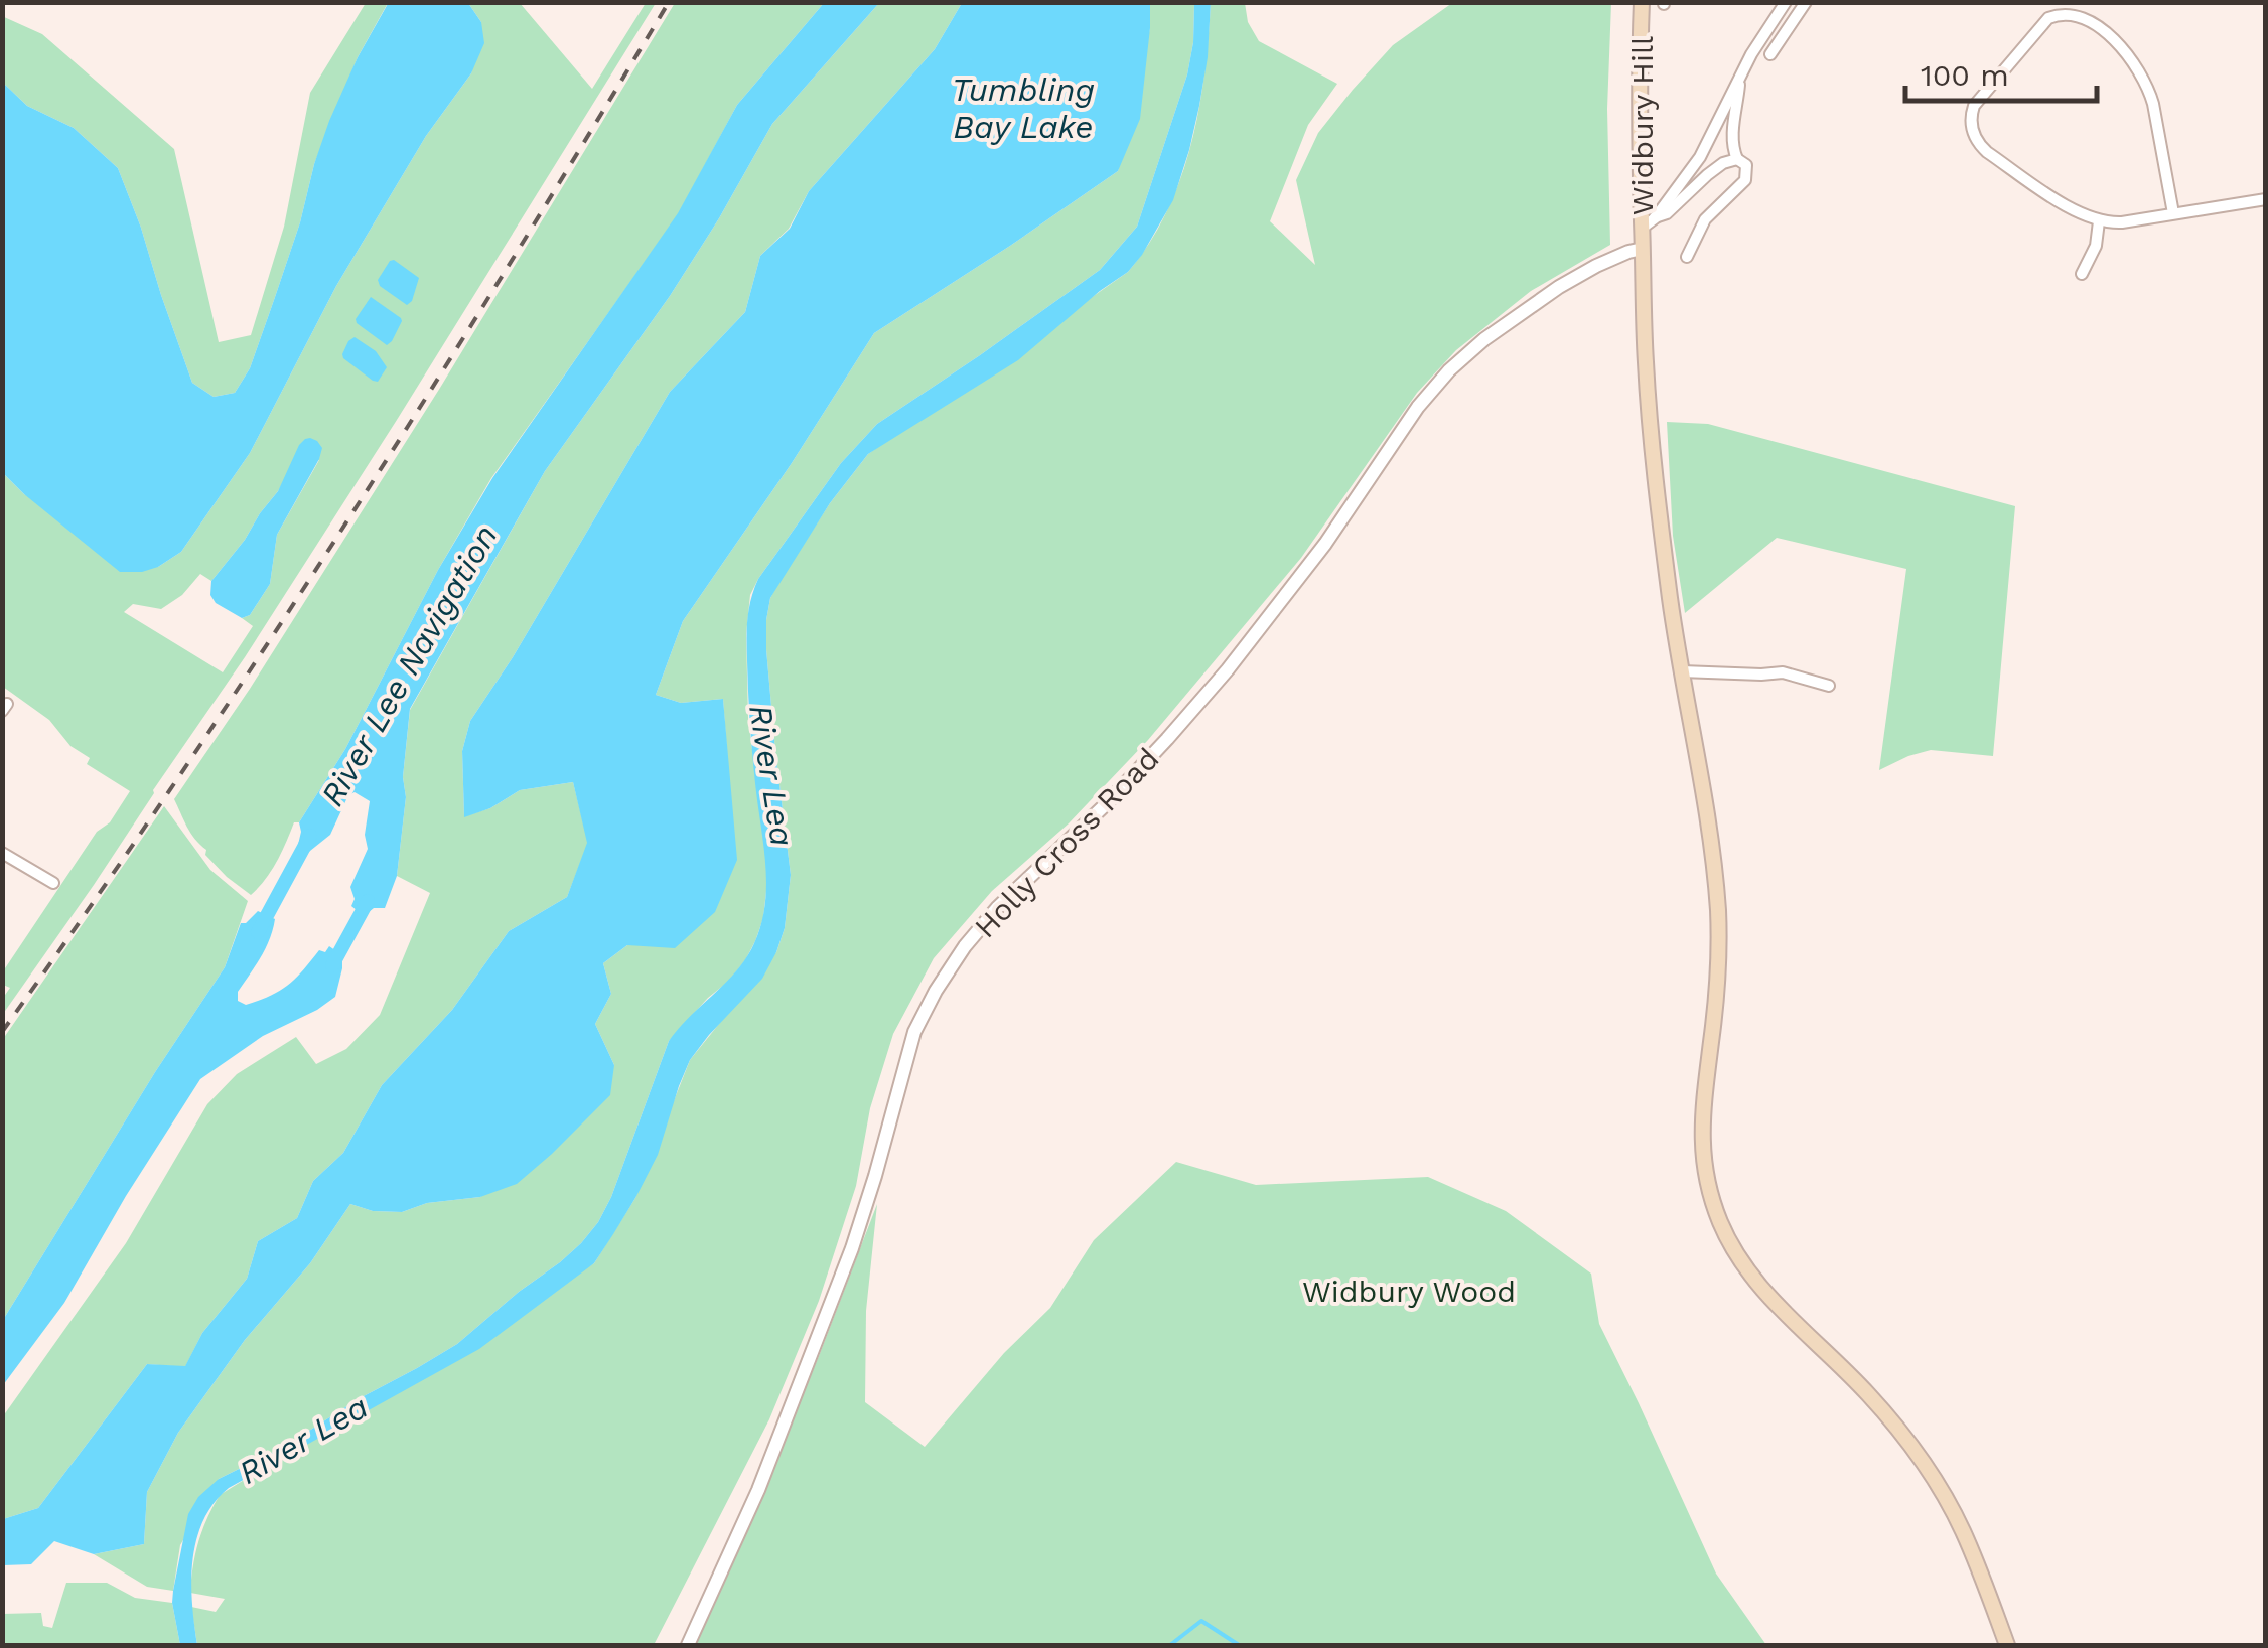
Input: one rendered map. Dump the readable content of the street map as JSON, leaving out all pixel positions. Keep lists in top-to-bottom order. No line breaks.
{"streets":{"main road":["Widbury Hill"],"street":["Holly Cross Road"]},"crossings":[["Widbury Hill","Holly Cross Road"]],"water":["Tumbling Bay Lake","River Lee Navigation","River Lea"],"parks":["Widbury Wood"],"scale_bar":"100 m"}
